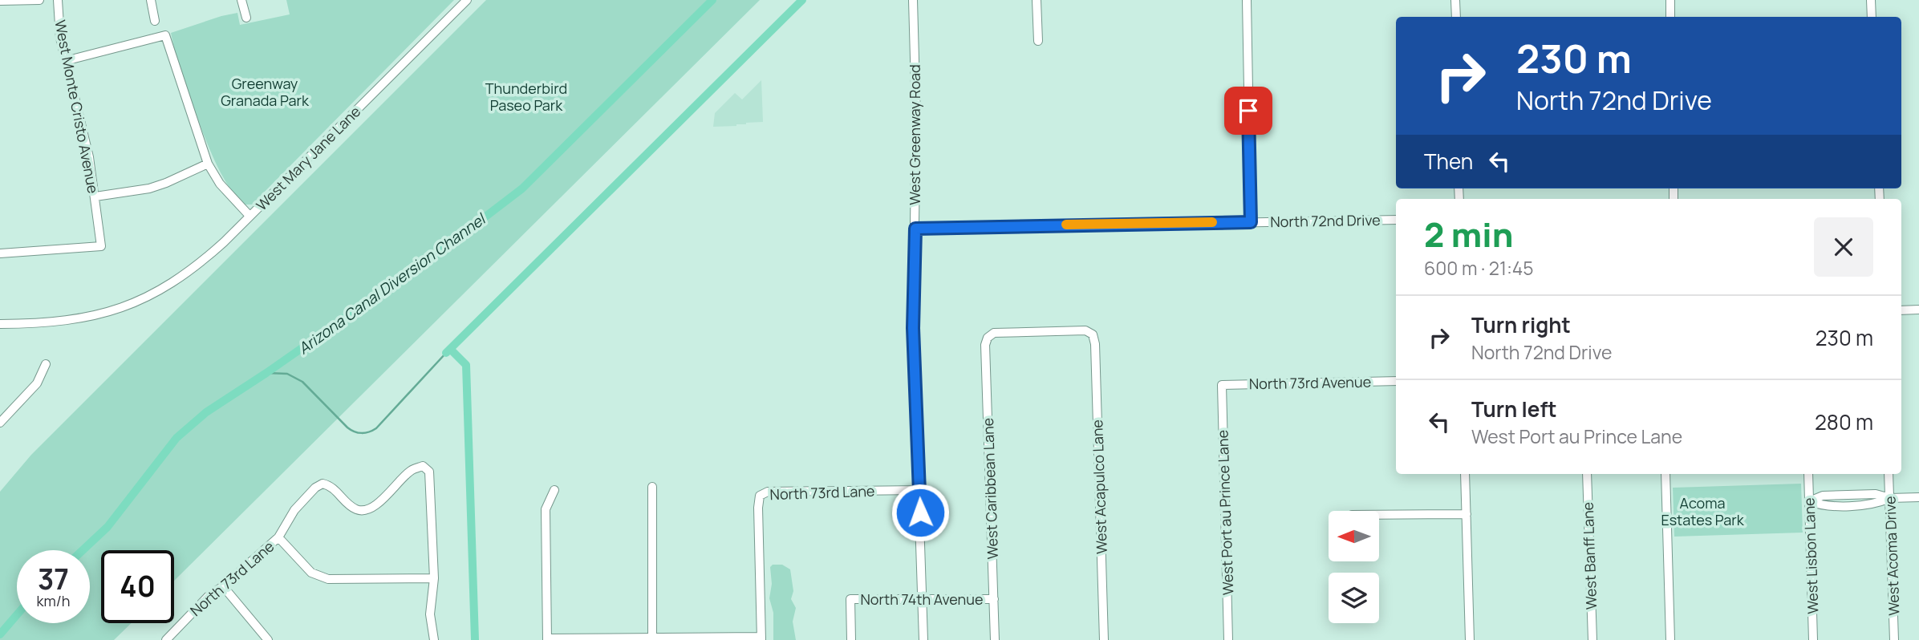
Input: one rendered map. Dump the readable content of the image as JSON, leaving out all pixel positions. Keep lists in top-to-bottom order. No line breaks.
{"streets":{"street":["West Monte Cristo Avenue","West Greenway Road","West Mary Jane Lane","North 72nd Drive","North 73rd Avenue","West Acapulco Lane","West Caribbean Lane","North 73rd Lane","West Port au Prince Lane","West Banff Lane","West Lisbon Lane","West Acoma Drive","North 74th Avenue"]},"crossings":[["West Greenway Road","North 72nd Drive"],["West Greenway Road","North 73rd Lane"],["West Greenway Road","North 74th Avenue"],["North 73rd Avenue","West Port au Prince Lane"],["West Acapulco Lane","West Caribbean Lane"],["West Caribbean Lane","North 74th Avenue"]],"water":["Arizona Canal Diversion Channel"],"parks":["Greenway Granada Park","Thunderbird Paseo Park","Acoma Estates Park"],"north":"left","page":{"turn":["230 m","North 72nd Drive"],"then":"Then","heading":["2 min","600 m · 21:45"],"list":[{"name":"Turn right","note":"North 72nd Drive","value":"230 m"},{"name":"Turn left","note":"West Port au Prince Lane","value":"280 m"}],"speed":"37 km/h","limit":"40"}}
